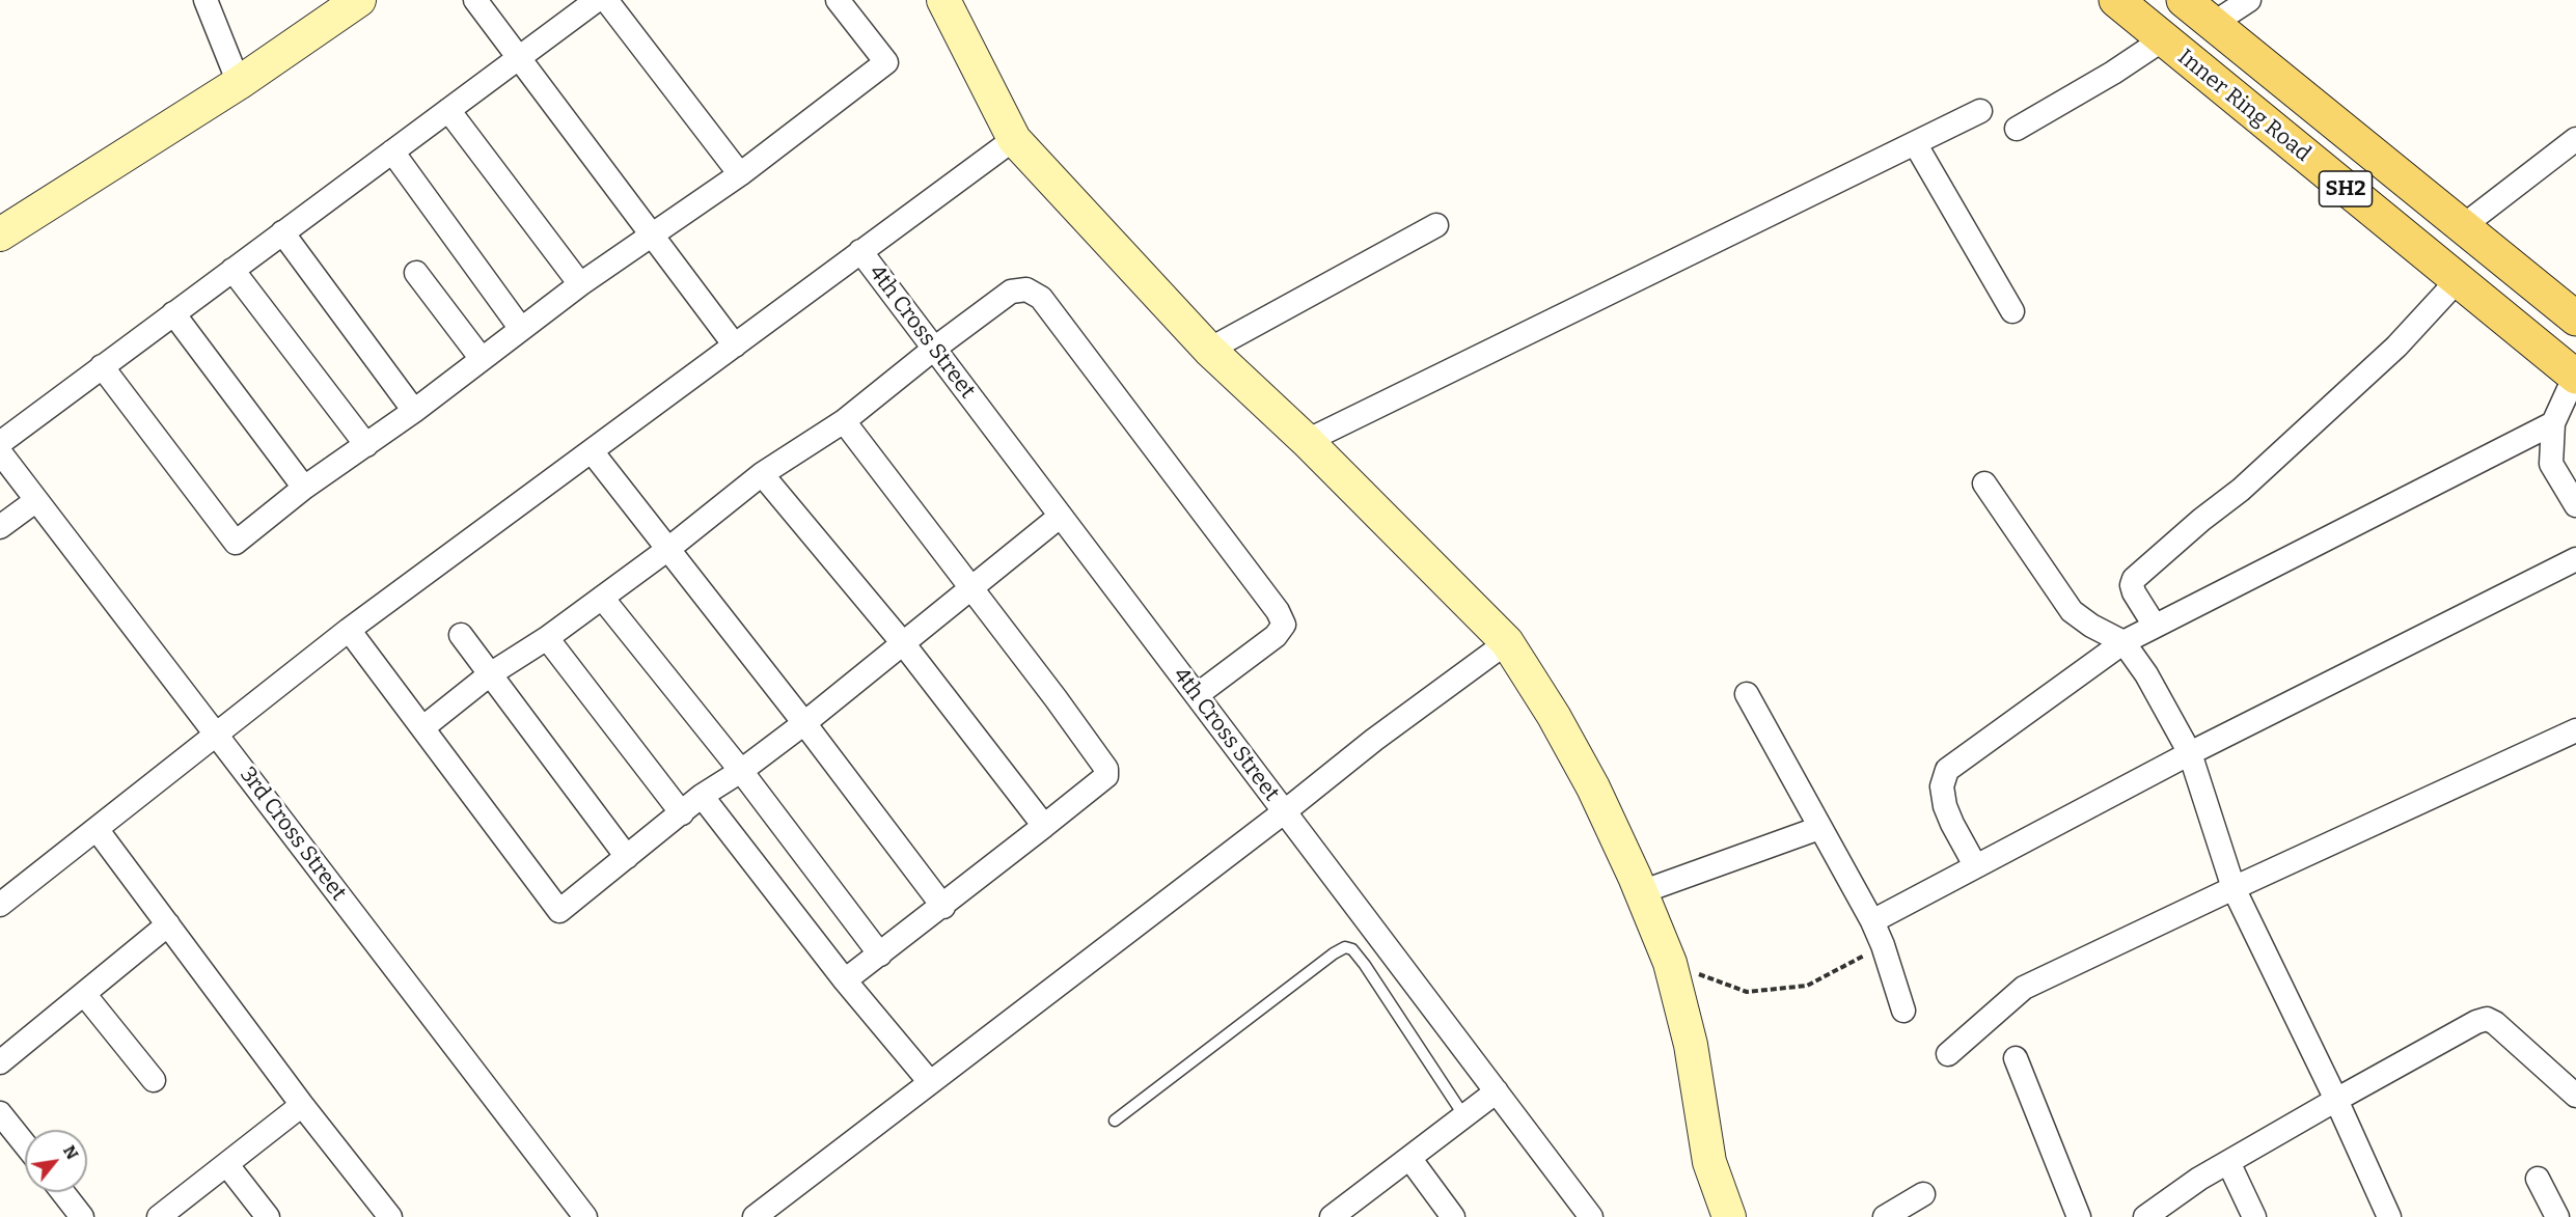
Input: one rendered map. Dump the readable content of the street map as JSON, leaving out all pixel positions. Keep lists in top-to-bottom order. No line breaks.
{"streets":{"main road":["Inner Ring Road","SH2"],"street":["4th Cross Street","3rd Cross Street"]},"north":"top right"}
